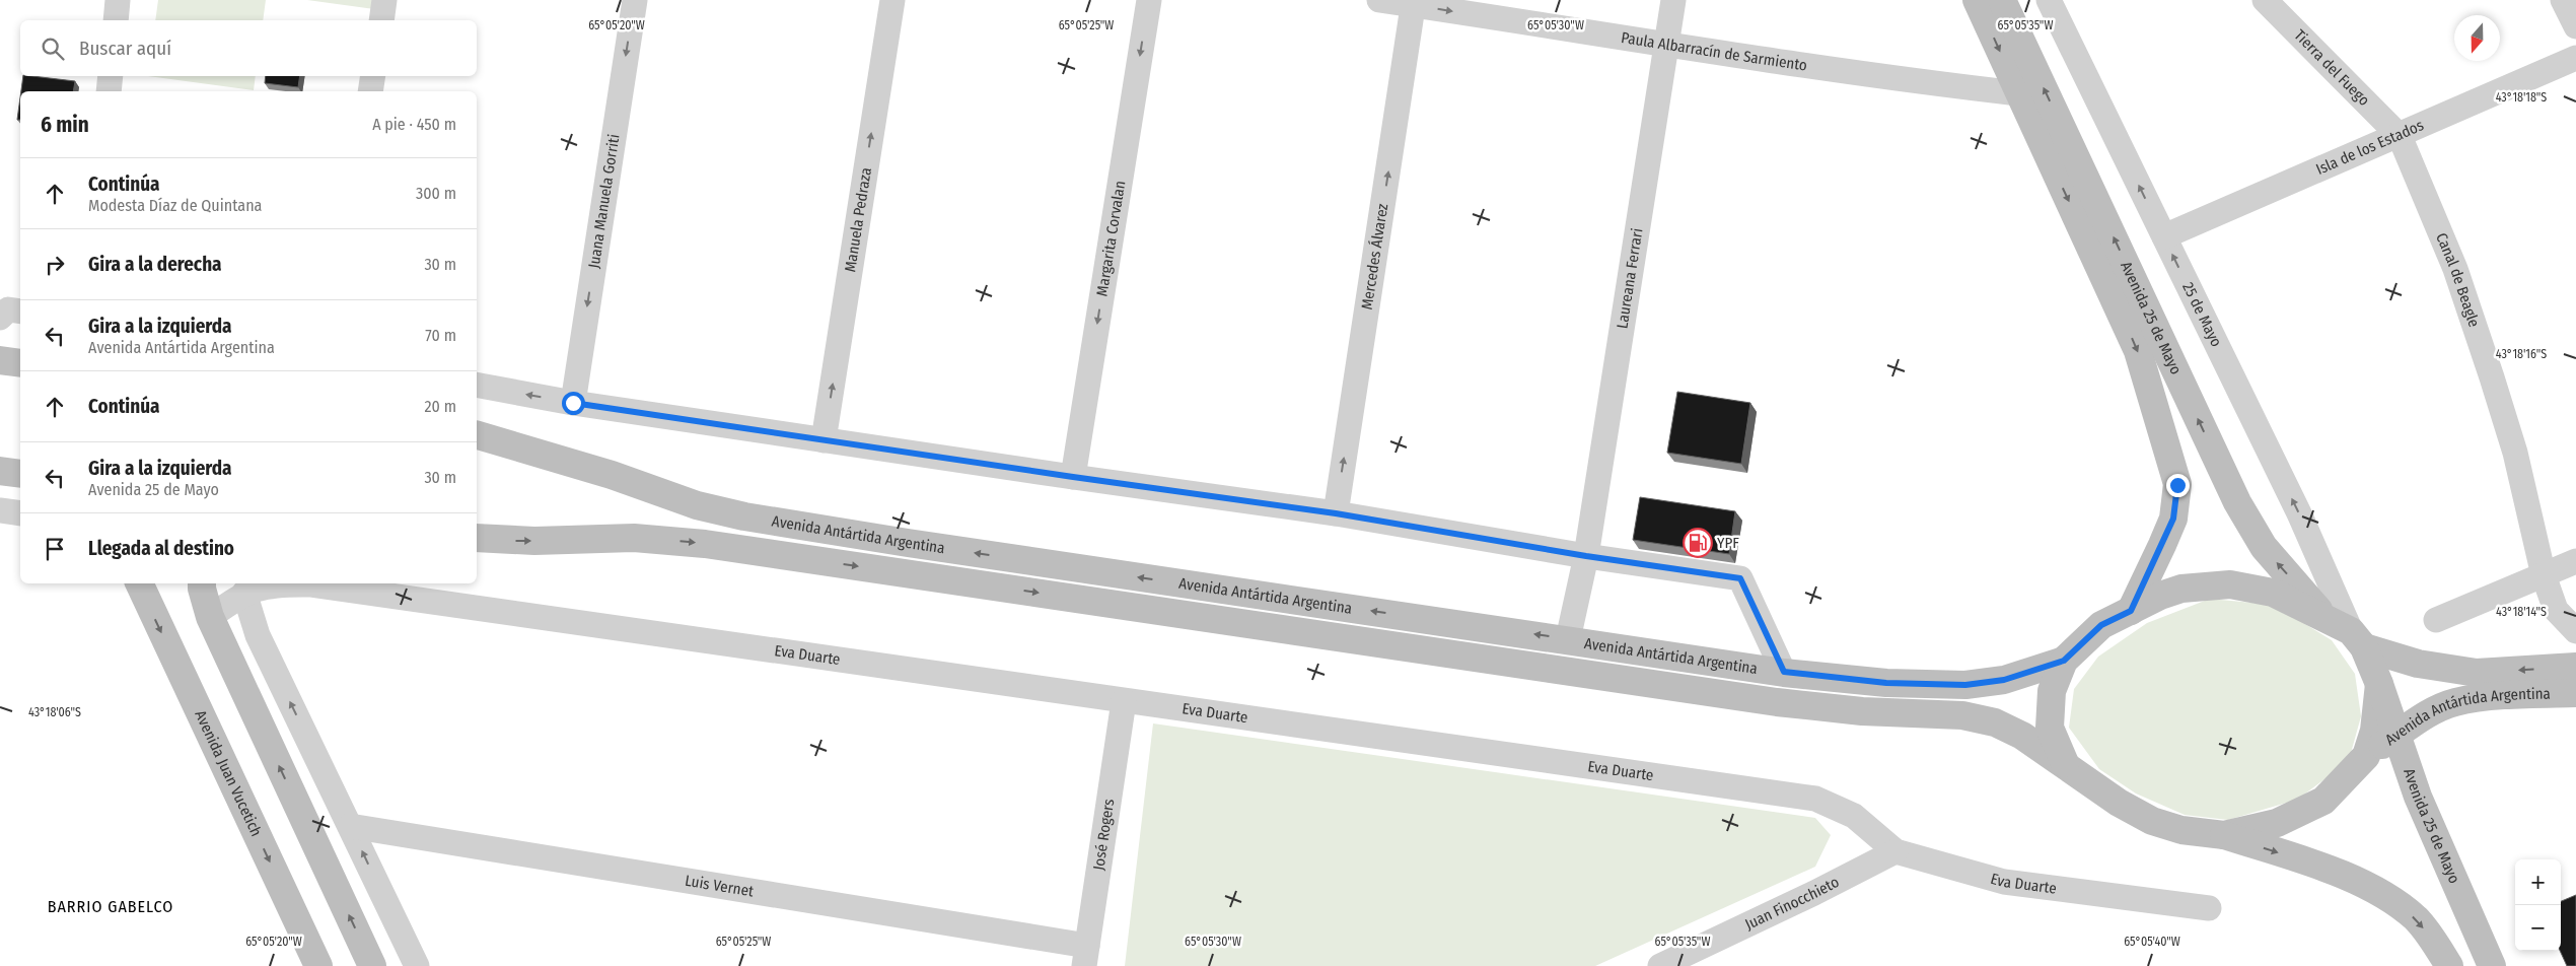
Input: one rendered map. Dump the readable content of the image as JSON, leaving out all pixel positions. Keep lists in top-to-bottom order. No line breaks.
{"streets":{"main road":["Avenida 25 de Mayo","Avenida Antártida Argentina","Avenida Juan Vucetich"],"street":["Paula Albarracín de Sarmiento","Tierra del Fuego","Isla de los Estados","Juana Manuela Gorriti","Manuela Pedraza","Margarita Corvalan","Mercedes Álvarez","Laureana Ferrari","Canal de Beagle","25 de Mayo","Eva Duarte","José Rogers","Luis Vernet","Juan Finocchieto"]},"crossings":[["Paula Albarracín de Sarmiento","Mercedes Álvarez"],["Paula Albarracín de Sarmiento","Laureana Ferrari"],["Paula Albarracín de Sarmiento","Avenida 25 de Mayo"],["Tierra del Fuego","Isla de los Estados"],["Tierra del Fuego","Canal de Beagle"],["Isla de los Estados","Canal de Beagle"],["Isla de los Estados","25 de Mayo"],["Laureana Ferrari","Avenida Antártida Argentina"],["25 de Mayo","Avenida 25 de Mayo"],["25 de Mayo","Avenida Antártida Argentina"],["Avenida 25 de Mayo","Avenida Antártida Argentina"],["Eva Duarte","José Rogers"],["Eva Duarte","Juan Finocchieto"],["José Rogers","Luis Vernet"]],"one_way":["Paula Albarracín de Sarmiento","Juana Manuela Gorriti","Manuela Pedraza","Margarita Corvalan","Mercedes Álvarez","25 de Mayo"],"districts":["BARRIO GABELCO"],"places":{"fuel station":["YPF"]},"north":"bottom","page":{"search":"Buscar aquí","heading":["6 min","A pie · 450 m"],"list":[["Continúa","Modesta Díaz de Quintana","300 m"],["Gira a la derecha","30 m"],["Gira a la izquierda","Avenida Antártida Argentina","70 m"],["Continúa","20 m"],["Gira a la izquierda","Avenida 25 de Mayo","30 m"],"Llegada al destino"],"map_buttons":["+","−"]},"coordinates":["65°05'20\"W","65°05'25\"W","65°05'30\"W","65°05'35\"W","43°18'18\"S","43°18'16\"S","43°18'14\"S","43°18'06\"S","65°05'40\"W"]}
